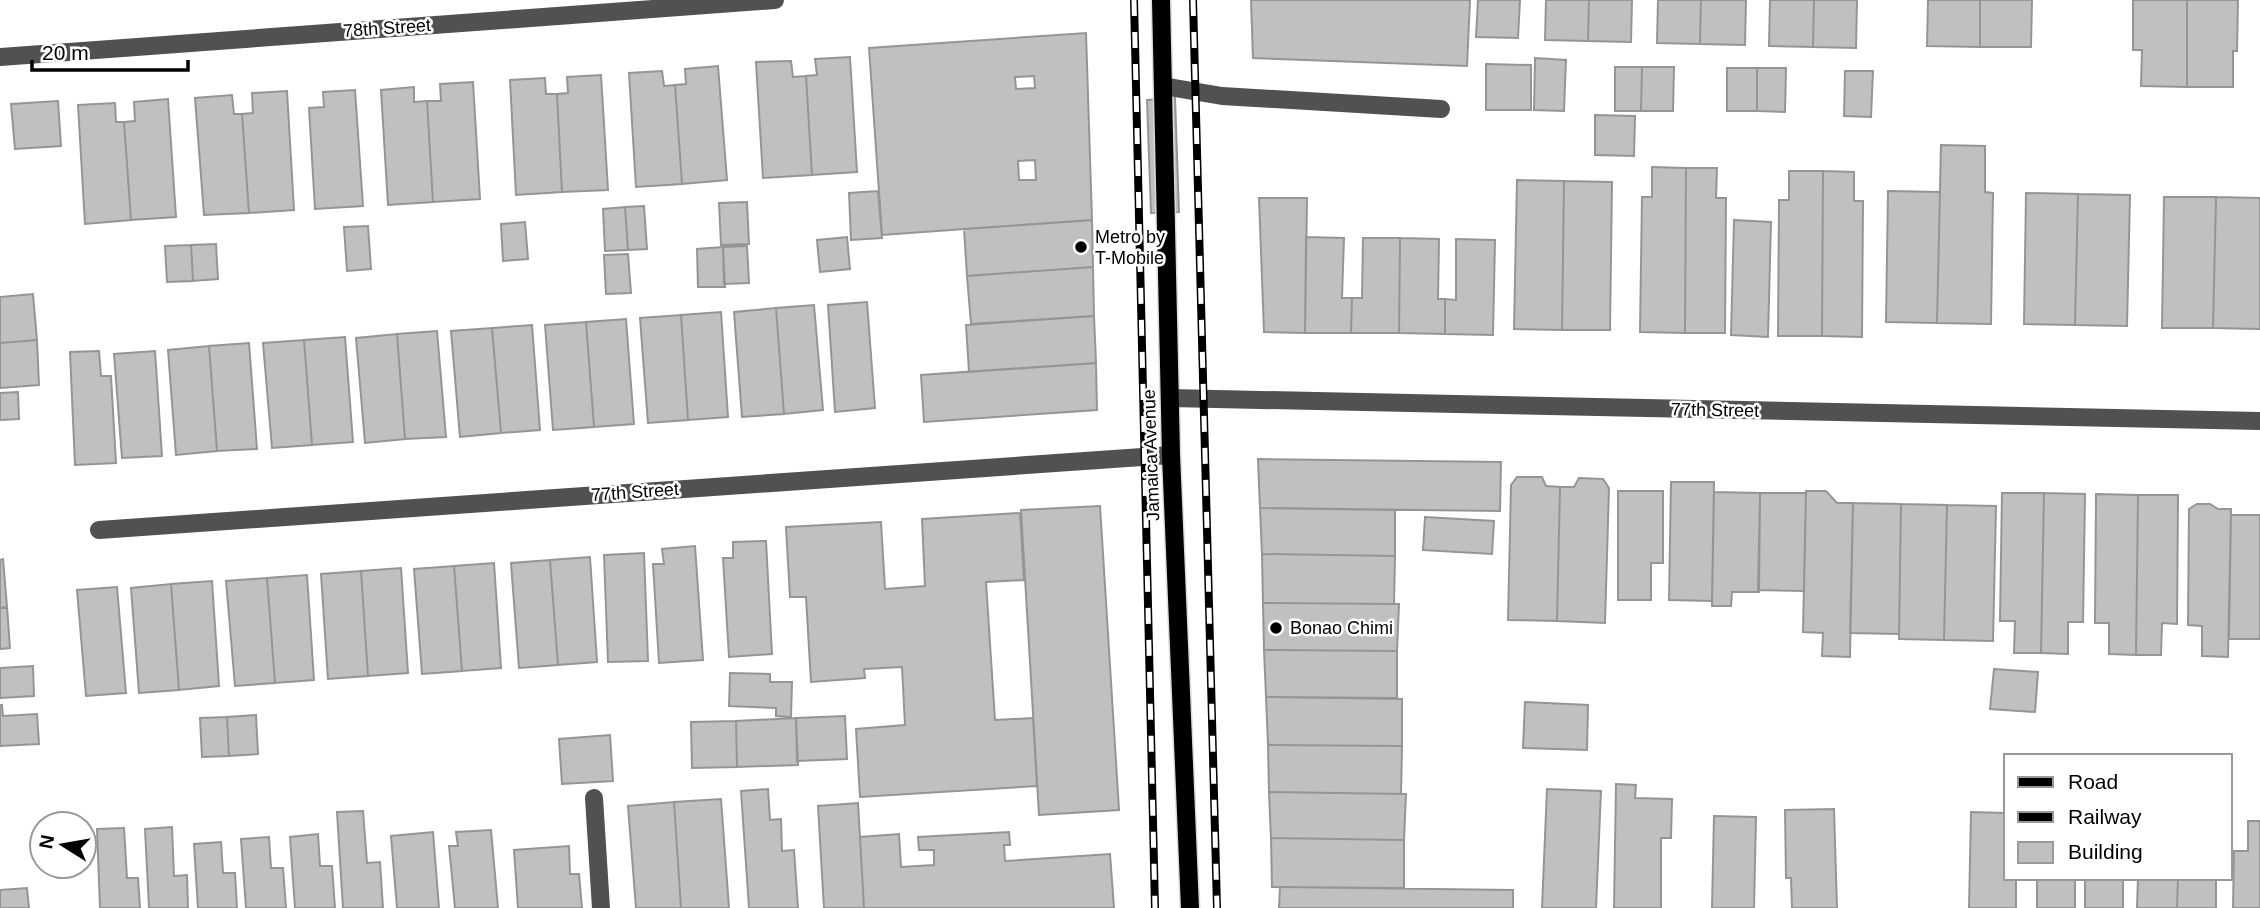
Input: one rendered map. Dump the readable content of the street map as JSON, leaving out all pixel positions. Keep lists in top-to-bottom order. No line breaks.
{"streets":{"main road":["Jamaica Avenue"],"street":["78th Street","77th Street"]},"crossings":[["77th Street","Jamaica Avenue"]],"places":["Metro by T-Mobile","Bonao Chimi"],"legend":["Road","Railway","Building"],"scale_bar":"20 m","north":"left"}
